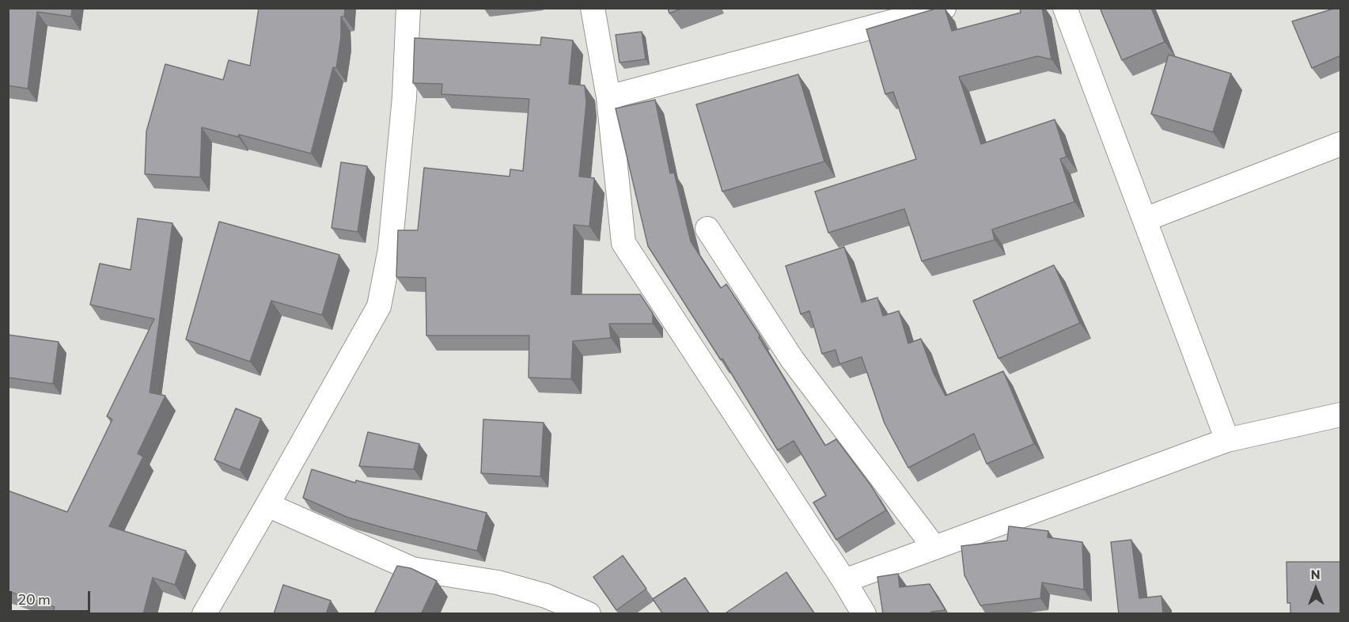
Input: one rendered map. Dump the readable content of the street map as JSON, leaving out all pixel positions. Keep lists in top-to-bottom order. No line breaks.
{"scale_bar":"20 m","north":"top"}
